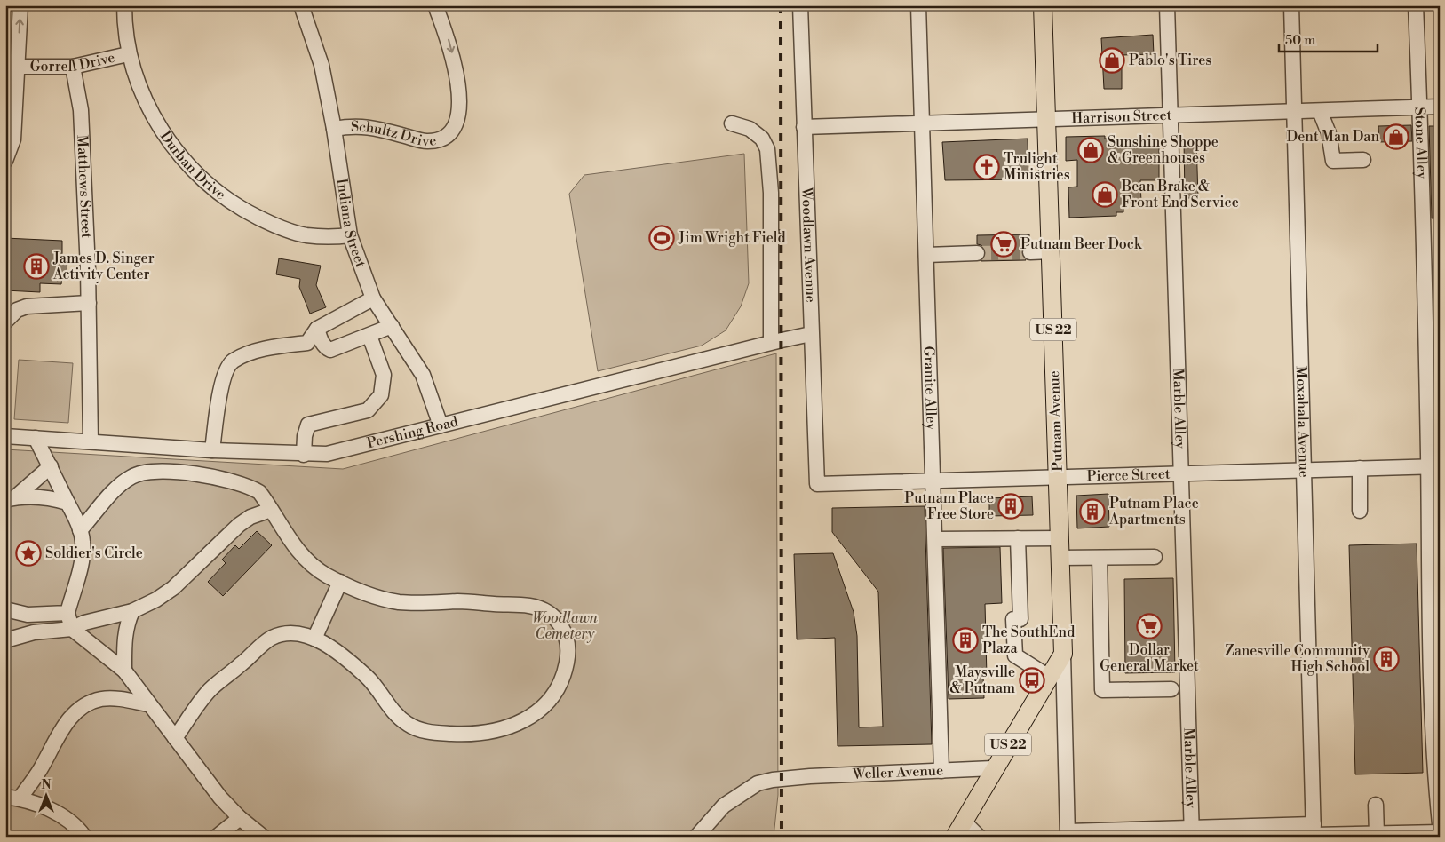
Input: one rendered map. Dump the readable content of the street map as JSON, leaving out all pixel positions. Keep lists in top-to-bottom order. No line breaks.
{"streets":{"main road":["US 22","Putnam Avenue"],"street":["Gorrell Drive","Harrison Street","Schultz Drive","Stone Alley","Durban Drive","Matthews Street","Indiana Street","Woodlawn Avenue","Granite Alley","Marble Alley","Moxahala Avenue","Pershing Road","Pierce Street","Weller Avenue"]},"crossings":[["Gorrell Drive","Durban Drive"],["Gorrell Drive","Matthews Street"],["Harrison Street","Stone Alley"],["Harrison Street","Woodlawn Avenue"],["Harrison Street","Granite Alley"],["Harrison Street","Marble Alley"],["Harrison Street","Putnam Avenue"],["Harrison Street","Moxahala Avenue"],["Schultz Drive","Indiana Street"],["Stone Alley","Pierce Street"],["Durban Drive","Indiana Street"],["Matthews Street","Pershing Road"],["Indiana Street","Pershing Road"],["Woodlawn Avenue","Pershing Road"],["Woodlawn Avenue","Pierce Street"],["US 22","Putnam Avenue"],["US 22","Weller Avenue"],["Granite Alley","Pierce Street"],["Granite Alley","Weller Avenue"],["Marble Alley","Pierce Street"],["Putnam Avenue","Pierce Street"],["Moxahala Avenue","Pierce Street"]],"parks":["Woodlawn Cemetery"],"places":{"shop":["Pablo's Tires","Dent Man Dan","Sunshine Shoppe & Greenhouses","Bean Brake & Front End Service"],"church":["Trulight Ministries"],"sports":["Jim Wright Field"],"supermarket":["Putnam Beer Dock","Dollar General Market"],"building":["James D. Singer Activity Center","Putnam Place Free Store","Putnam Place Apartments","The SouthEnd Plaza","Zanesville Community High School"],"place":["Soldier's Circle"],"bus stop":["Maysville & Putnam"]},"scale_bar":"50 m","north":"top"}
